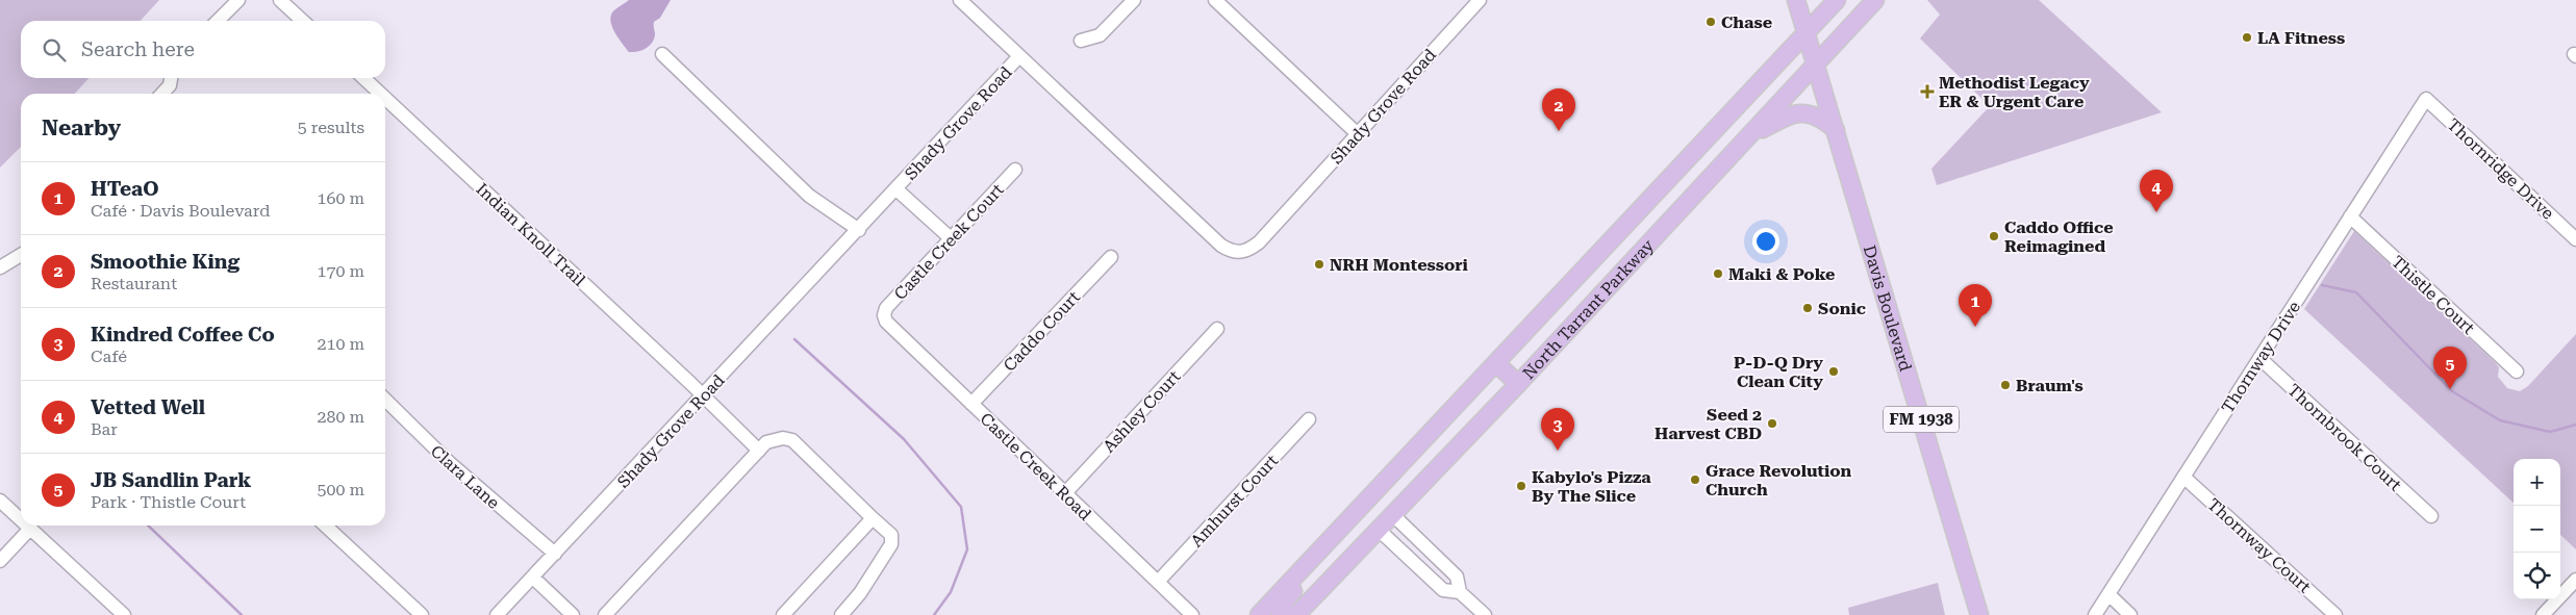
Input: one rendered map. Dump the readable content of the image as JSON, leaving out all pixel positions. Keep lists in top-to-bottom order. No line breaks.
{"streets":{"main road":["Davis Boulevard","North Tarrant Parkway","FM 1938"],"street":["Shady Grove Road","Thornridge Drive","Indian Knoll Trail","Castle Creek Court","Thistle Court","Caddo Court","Thornway Drive","Ashley Court","Thornbrook Court","Castle Creek Road","Clara Lane","Amhurst Court","Thornway Court"]},"crossings":[["Shady Grove Road","Indian Knoll Trail"],["Shady Grove Road","Clara Lane"],["Thornridge Drive","Thornway Drive"],["Castle Creek Court","Castle Creek Road"],["Thistle Court","Thornway Drive"],["Davis Boulevard","North Tarrant Parkway"],["Caddo Court","Castle Creek Road"],["Thornway Drive","Thornbrook Court"],["Thornway Drive","Thornway Court"],["Ashley Court","Castle Creek Road"],["Castle Creek Road","Amhurst Court"]],"places":{"other":["Chase","LA Fitness","Caddo Office Reimagined","NRH Montessori","Maki & Poke","Sonic","P-D-Q Dry Clean City","Braum's","Seed 2 Harvest CBD","Grace Revolution Church","Kabylo's Pizza By The Slice"],"health":["Methodist Legacy ER & Urgent Care"]},"page":{"search":"Search here","pins":["2","4","1","5","3"],"heading":["Nearby","5 results"],"list":[{"mark":"1","name":"HTeaO","note":"Café · Davis Boulevard","value":"160 m"},{"mark":"2","name":"Smoothie King","note":"Restaurant","value":"170 m"},{"mark":"3","name":"Kindred Coffee Co","note":"Café","value":"210 m"},{"mark":"4","name":"Vetted Well","note":"Bar","value":"280 m"},{"mark":"5","name":"JB Sandlin Park","note":"Park · Thistle Court","value":"500 m"}],"map_buttons":["+","−"]}}
